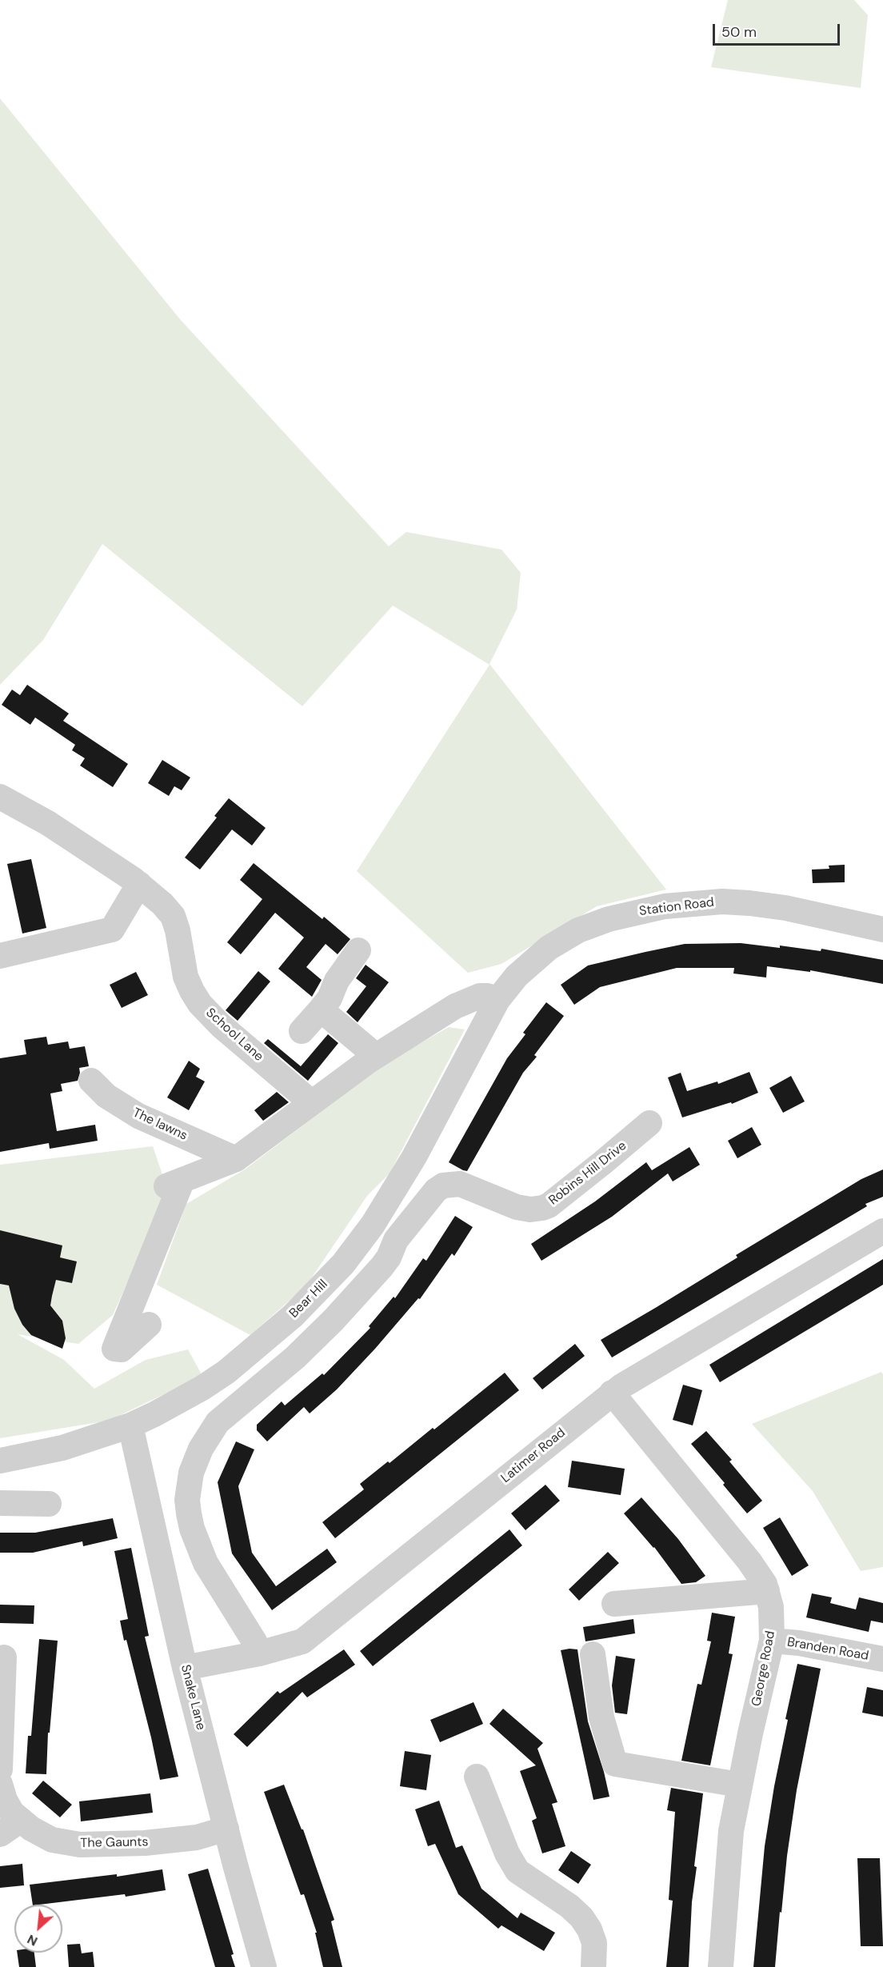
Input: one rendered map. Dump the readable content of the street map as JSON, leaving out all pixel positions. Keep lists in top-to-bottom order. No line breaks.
{"streets":{"street":["Station Road","School Lane","The lawns","Robins Hill Drive","Bear Hill","Latimer Road","Branden Road","George Road","Snake Lane","The Gaunts"]},"crossings":[["Station Road","Bear Hill"],["Bear Hill","Snake Lane"],["Latimer Road","George Road"],["Latimer Road","Snake Lane"],["Branden Road","George Road"],["Snake Lane","The Gaunts"]],"scale_bar":"50 m","north":"bottom left"}
